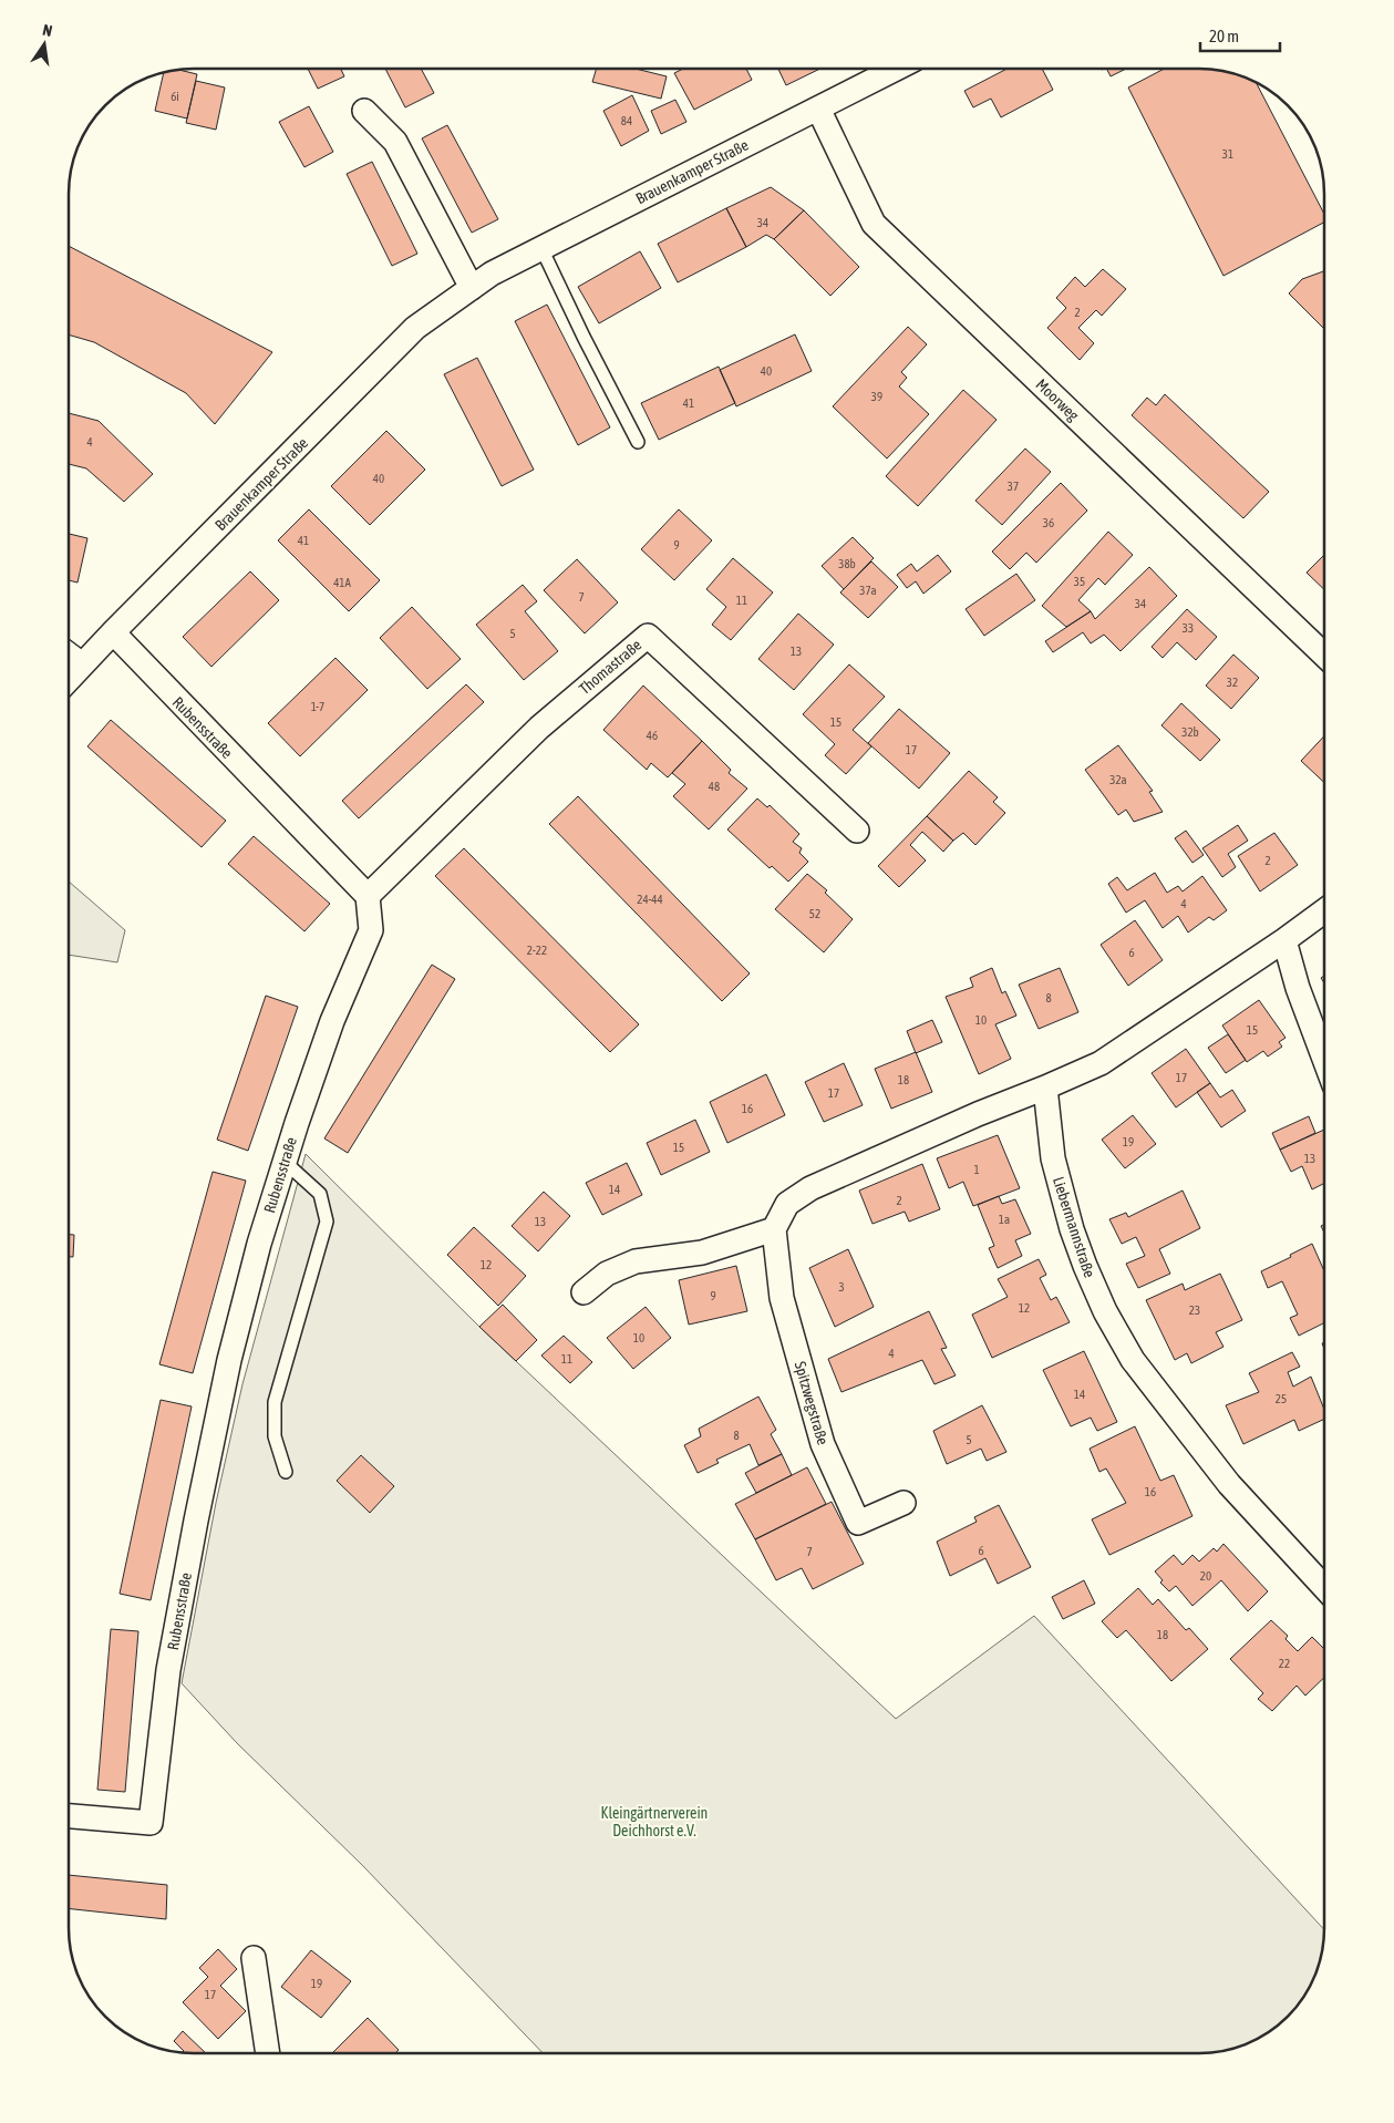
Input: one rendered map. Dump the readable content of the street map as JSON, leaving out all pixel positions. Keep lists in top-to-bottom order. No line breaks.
{"streets":{"street":["Brauenkamper Straße","Moorweg","Thomastraße","Rubensstraße","Liebermannstraße","Spitzwegstraße"]},"crossings":[["Brauenkamper Straße","Moorweg"],["Brauenkamper Straße","Rubensstraße"],["Thomastraße","Rubensstraße"]],"parks":["Kleingärtnerverein Deichhorst e.V."],"house_numbers":["6i","84","31","34","2","40","39","41","4","40","37","36","41","9","38b","35","41A","37a","7","11","34","33","5","13","32","1-7","15","32b","46","17","32a","48","2","24-44","4","52","2-22","6","8","10","15","17","18","17","16","19","15","13","1","14","2","1a","13","12","3","9","12","23","10","4","11","14","25","8","5","16","6","7","20","18","22","19","17"],"scale_bar":"20 m","north":"top"}
